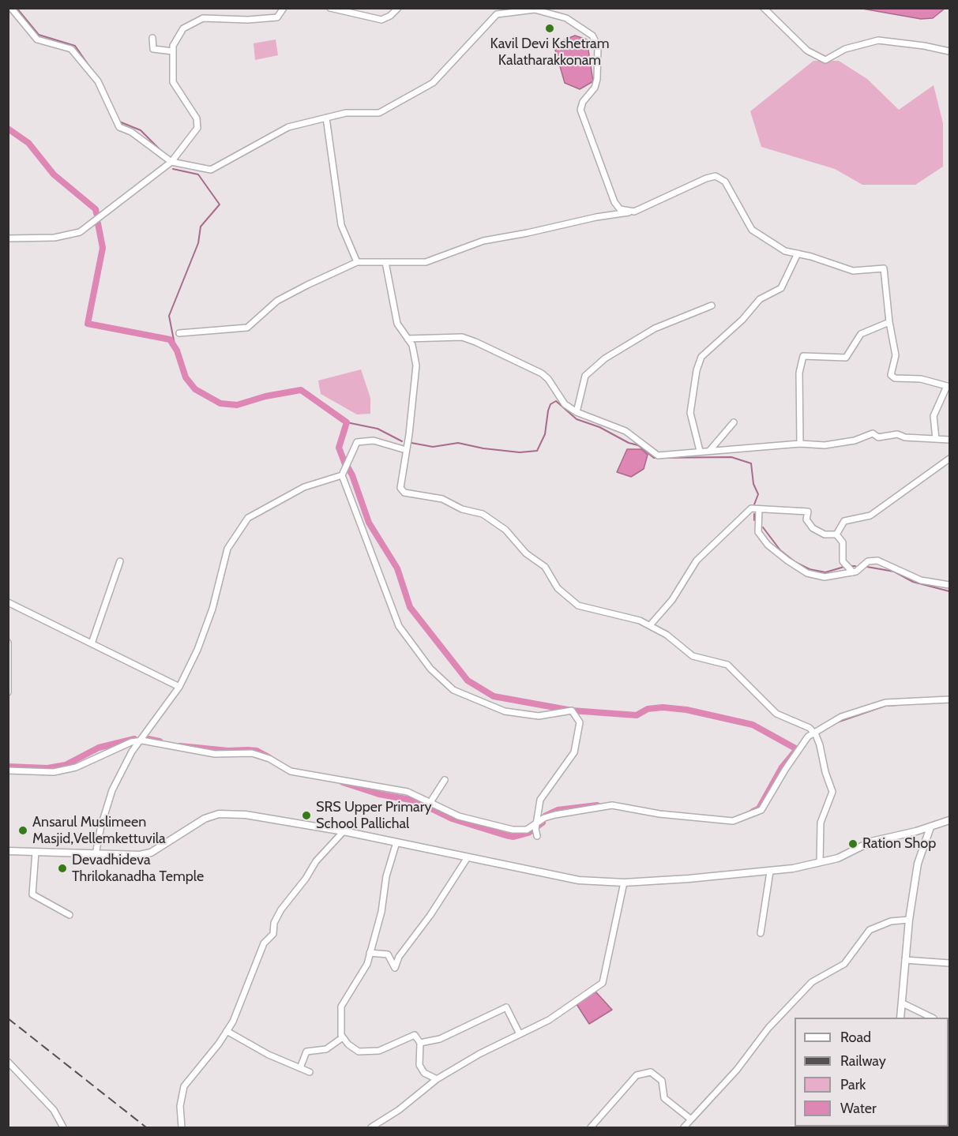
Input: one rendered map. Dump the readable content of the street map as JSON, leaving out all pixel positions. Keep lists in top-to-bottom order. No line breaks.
{"places":["Kavil Devi Kshetram Kalatharakkonam","SRS Upper Primary School Pallichal","Ansarul Muslimeen Masjid,Vellemkettuvila","Ration Shop","Devadhideva Thrilokanadha Temple"],"legend":["Road","Railway","Park","Water"]}
